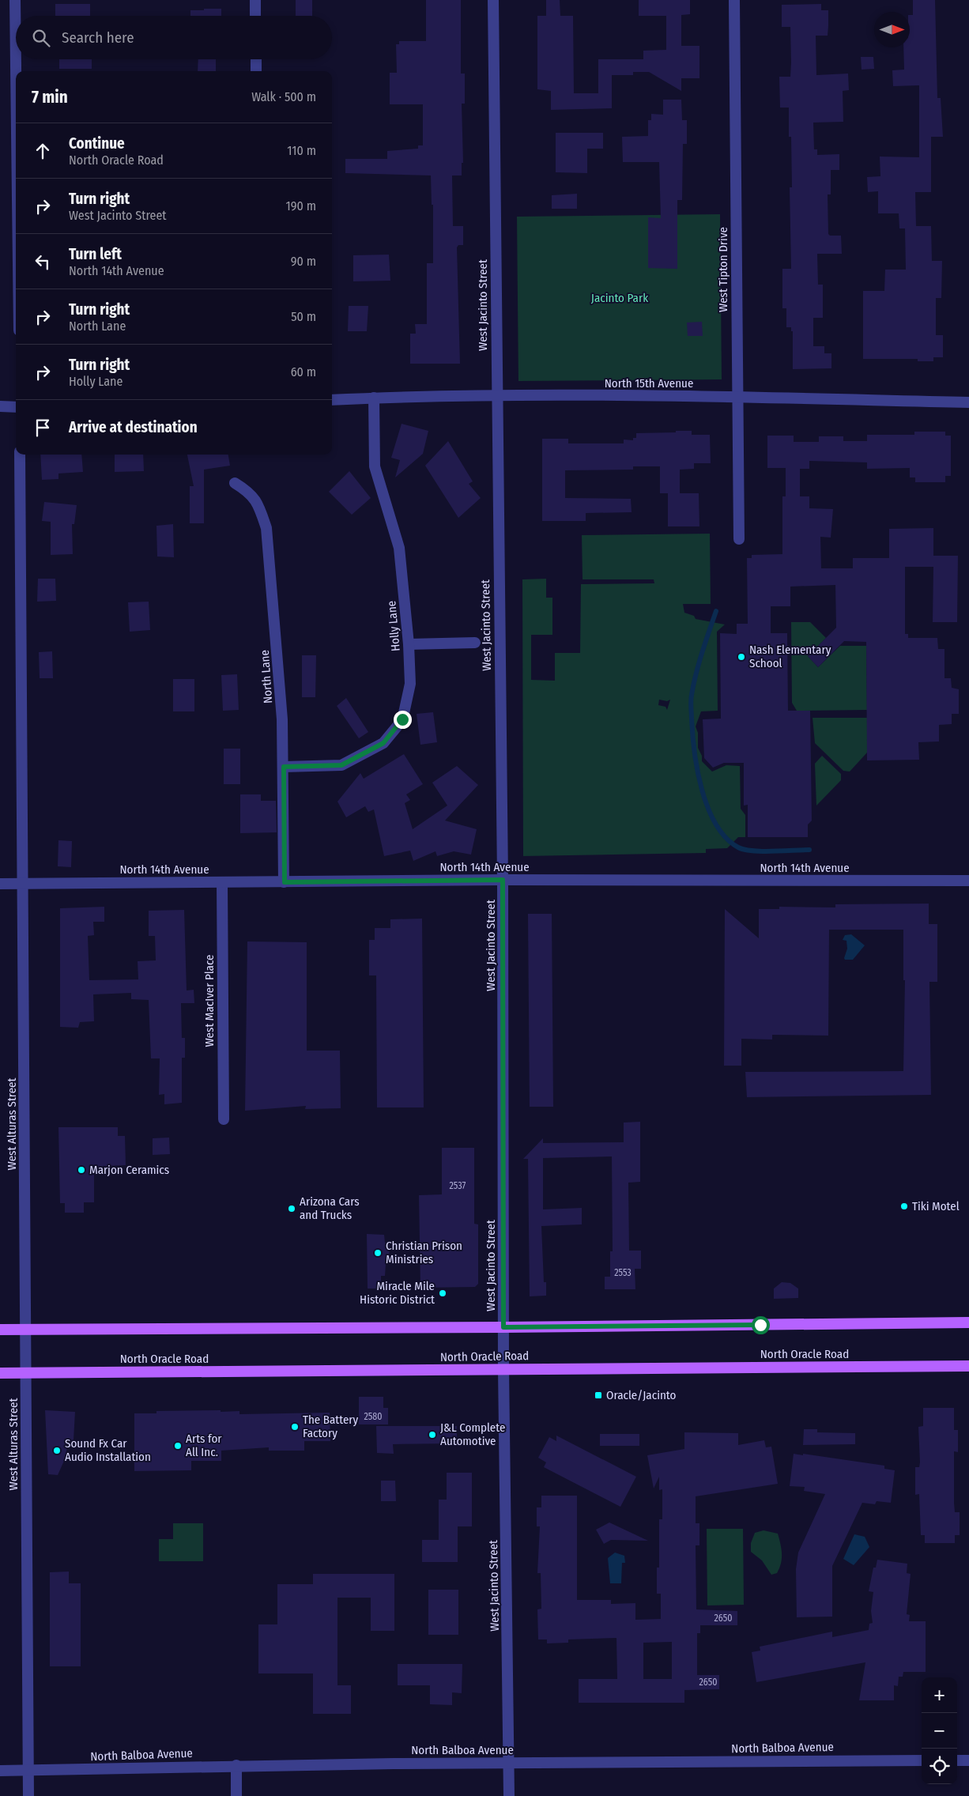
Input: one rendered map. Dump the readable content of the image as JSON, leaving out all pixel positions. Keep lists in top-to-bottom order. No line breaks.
{"streets":{"main road":["North Oracle Road"],"street":["West Tipton Drive","West Jacinto Street","North 15th Avenue","Holly Lane","North Lane","North 14th Avenue","West MacIver Place","West Alturas Street","North Balboa Avenue"]},"crossings":[["West Tipton Drive","North 15th Avenue"],["West Jacinto Street","North 15th Avenue"],["West Jacinto Street","North 14th Avenue"],["West Jacinto Street","North Oracle Road"],["West Jacinto Street","North Balboa Avenue"],["North 15th Avenue","Holly Lane"],["Holly Lane","North Lane"],["North Lane","North 14th Avenue"],["North 14th Avenue","West MacIver Place"],["North 14th Avenue","West Alturas Street"],["West Alturas Street","North Oracle Road"],["West Alturas Street","North Balboa Avenue"]],"parks":["Jacinto Park"],"places":{"other":["Nash Elementary School","Marjon Ceramics","Tiki Motel","Arizona Cars and Trucks","Christian Prison Ministries","Miracle Mile Historic District","The Battery Factory","J&L Complete Automotive","Arts for All Inc.","Sound Fx Car Audio Installation"],"transit":["Oracle/Jacinto"]},"house_numbers":["2537","2553","2580","2650","2650"],"north":"right","page":{"search":"Search here","heading":["7 min","Walk · 500 m"],"list":[["Continue","North Oracle Road","110 m"],["Turn right","West Jacinto Street","190 m"],["Turn left","North 14th Avenue","90 m"],["Turn right","North Lane","50 m"],["Turn right","Holly Lane","60 m"],"Arrive at destination"],"map_buttons":["+","−"]}}
